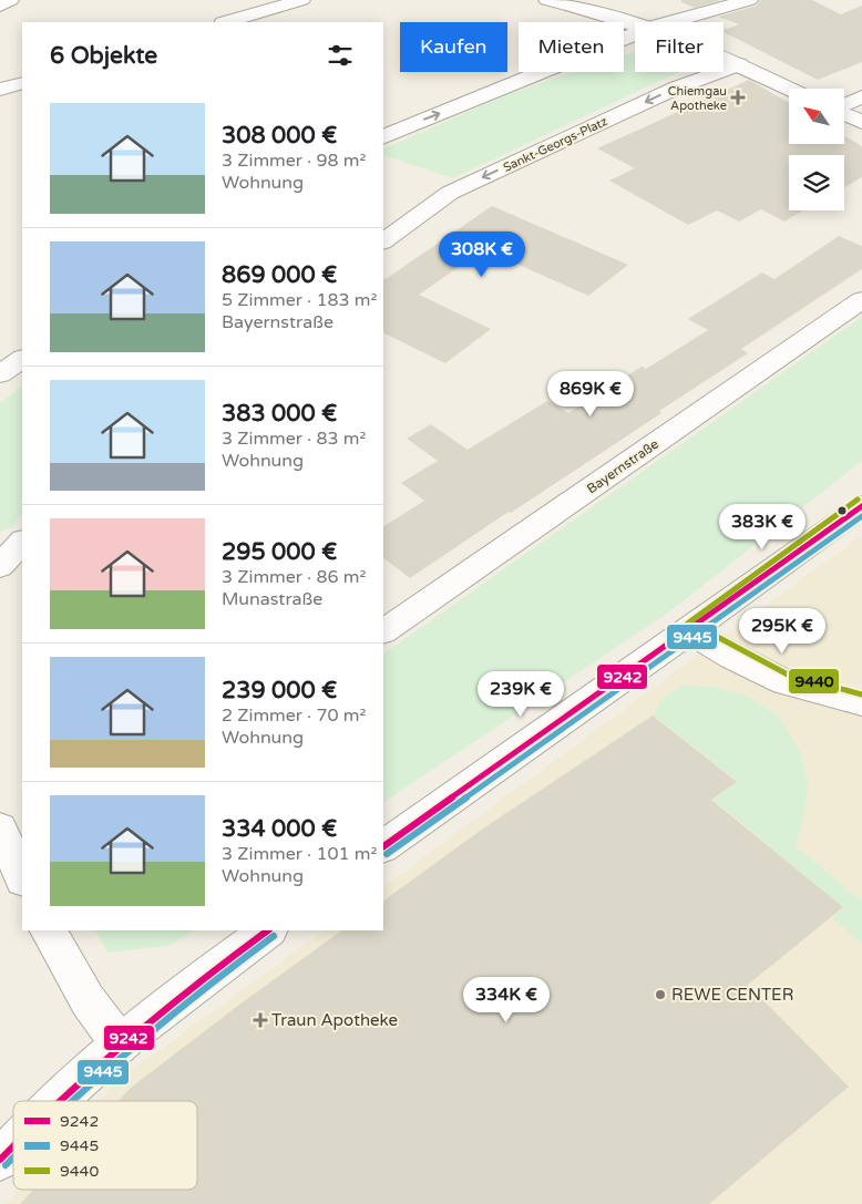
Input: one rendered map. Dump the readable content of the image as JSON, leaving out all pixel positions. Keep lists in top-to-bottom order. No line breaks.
{"streets":{"street":["Sankt-Georgs-Platz","Bayernstraße"]},"places":{"health":["Chiemgau Apotheke","Traun Apotheke"],"other":["REWE CENTER"]},"lines":["transit line 9440","transit line 9242","transit line 9445"],"legend":["9242","9445","9440"],"north":"top left","page":{"chip":["Kaufen","Mieten","Filter"],"heading":"6 Objekte","list":[{"name":"308 000 €","note":"3 Zimmer · 98 m² · Wohnung"},{"name":"869 000 €","note":"5 Zimmer · 183 m² · Bayernstraße"},{"name":"383 000 €","note":"3 Zimmer · 83 m² · Wohnung"},{"name":"295 000 €","note":"3 Zimmer · 86 m² · Munastraße"},{"name":"239 000 €","note":"2 Zimmer · 70 m² · Wohnung"},{"name":"334 000 €","note":"3 Zimmer · 101 m² · Wohnung"}],"price":["308K €","869K €","383K €","295K €","239K €","334K €"]}}
